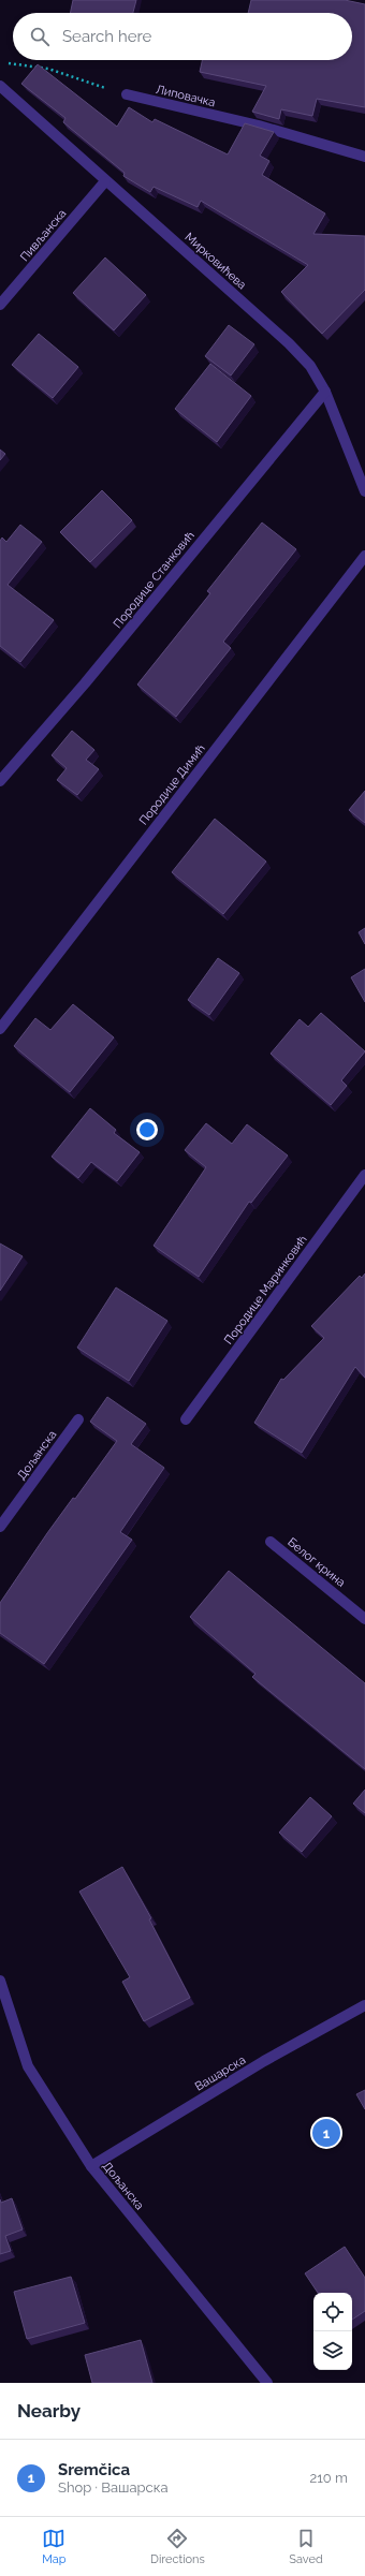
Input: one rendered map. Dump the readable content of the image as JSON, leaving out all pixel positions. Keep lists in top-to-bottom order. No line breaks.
{"streets":{"street":["Липовачка","Пивљанска","Мирковићева","Породице Станковић","Породице Димић","Породице Маринковић","Дољанска","Белог крина","Вашарска"]},"crossings":[["Пивљанска","Мирковићева"],["Мирковићева","Породице Станковић"],["Дољанска","Вашарска"]],"page":{"search":"Search here","pins":"1","heading":"Nearby","list":[{"mark":"1","name":"Sremčica","note":"Shop · Вашарска","value":"210 m"}],"nav":["Map","Directions","Saved"]}}
